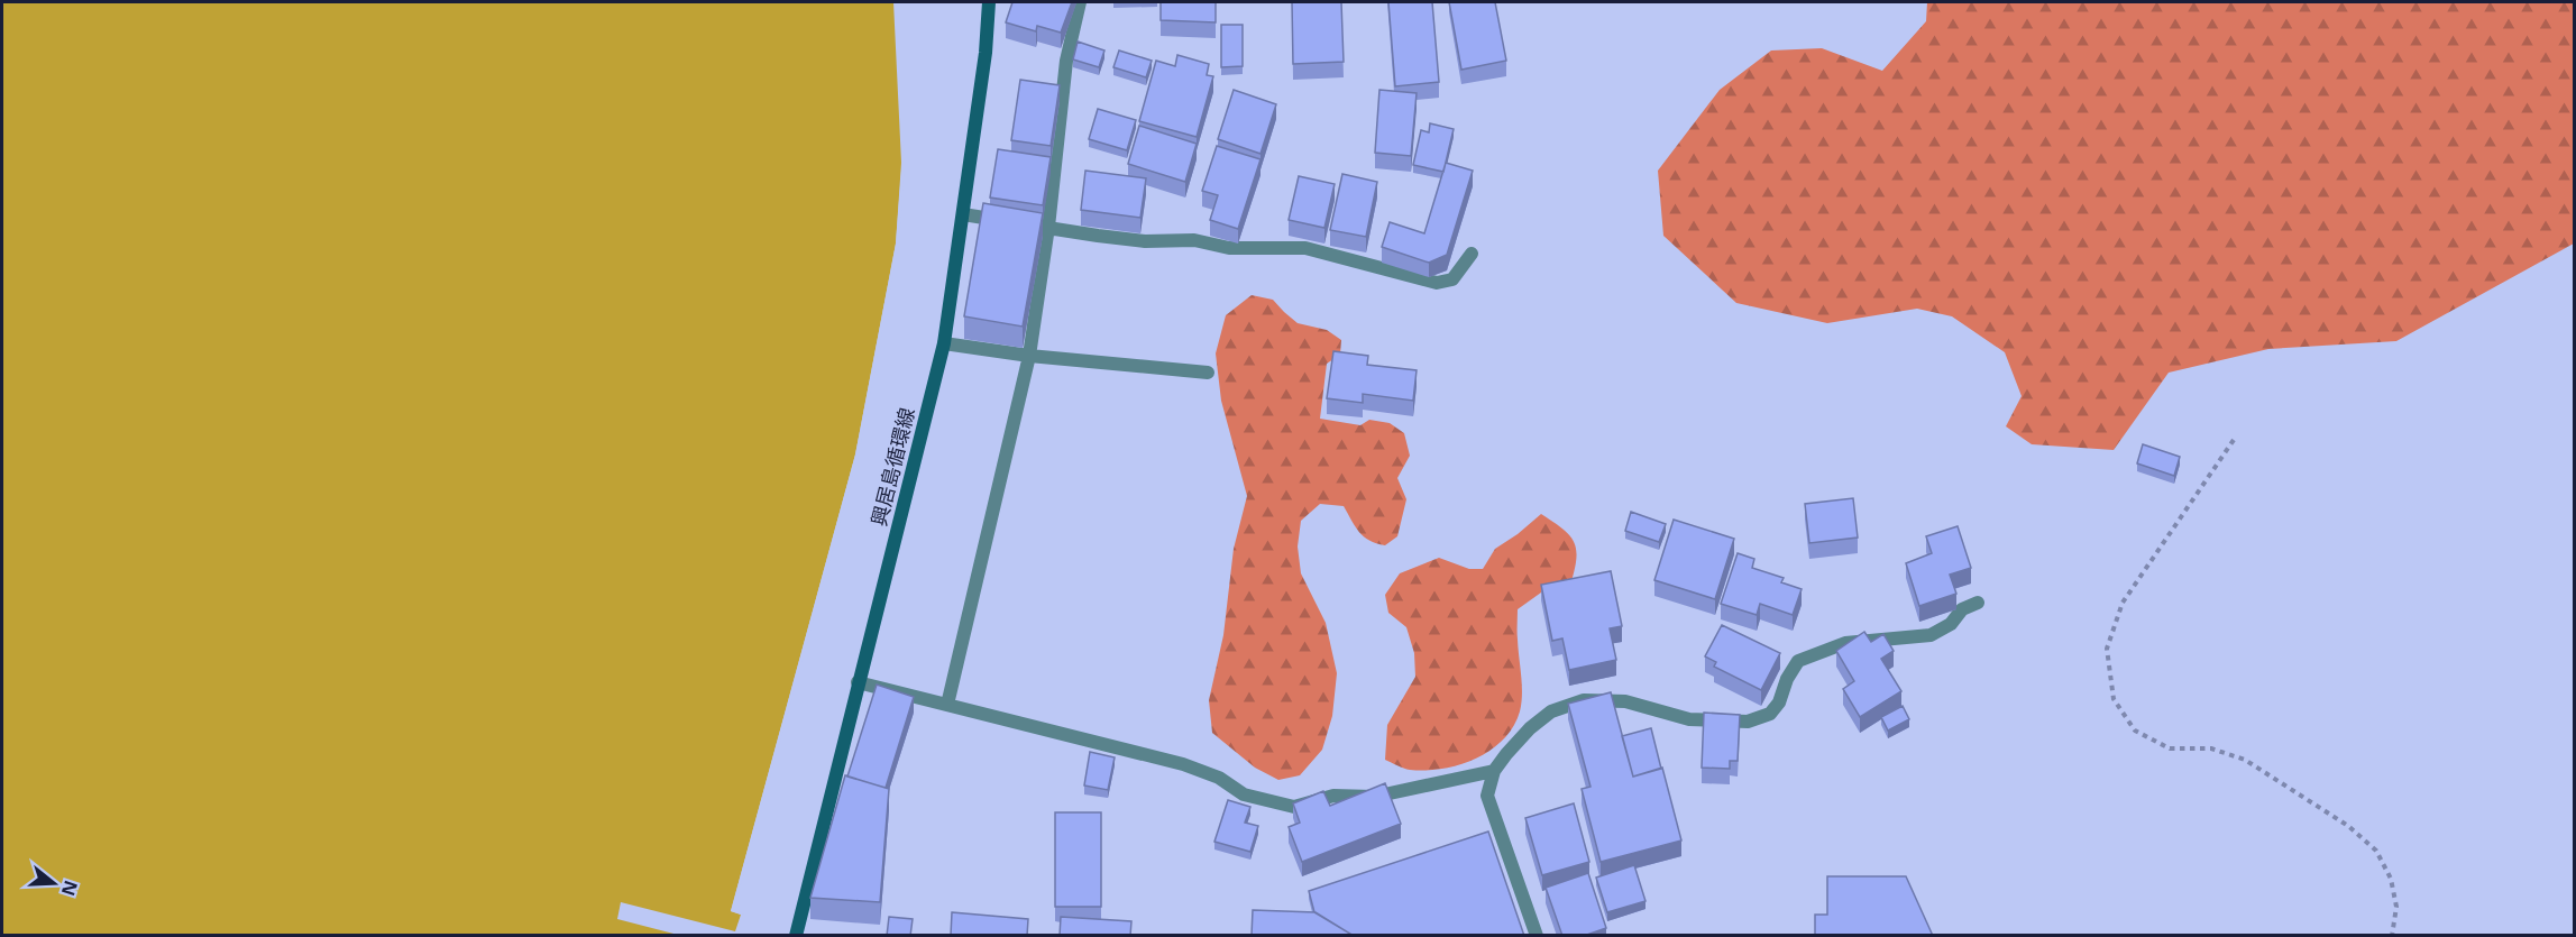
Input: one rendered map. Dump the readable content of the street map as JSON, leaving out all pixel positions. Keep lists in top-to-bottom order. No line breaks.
{"streets":{"main road":["興居島循環線"]},"north":"right"}
